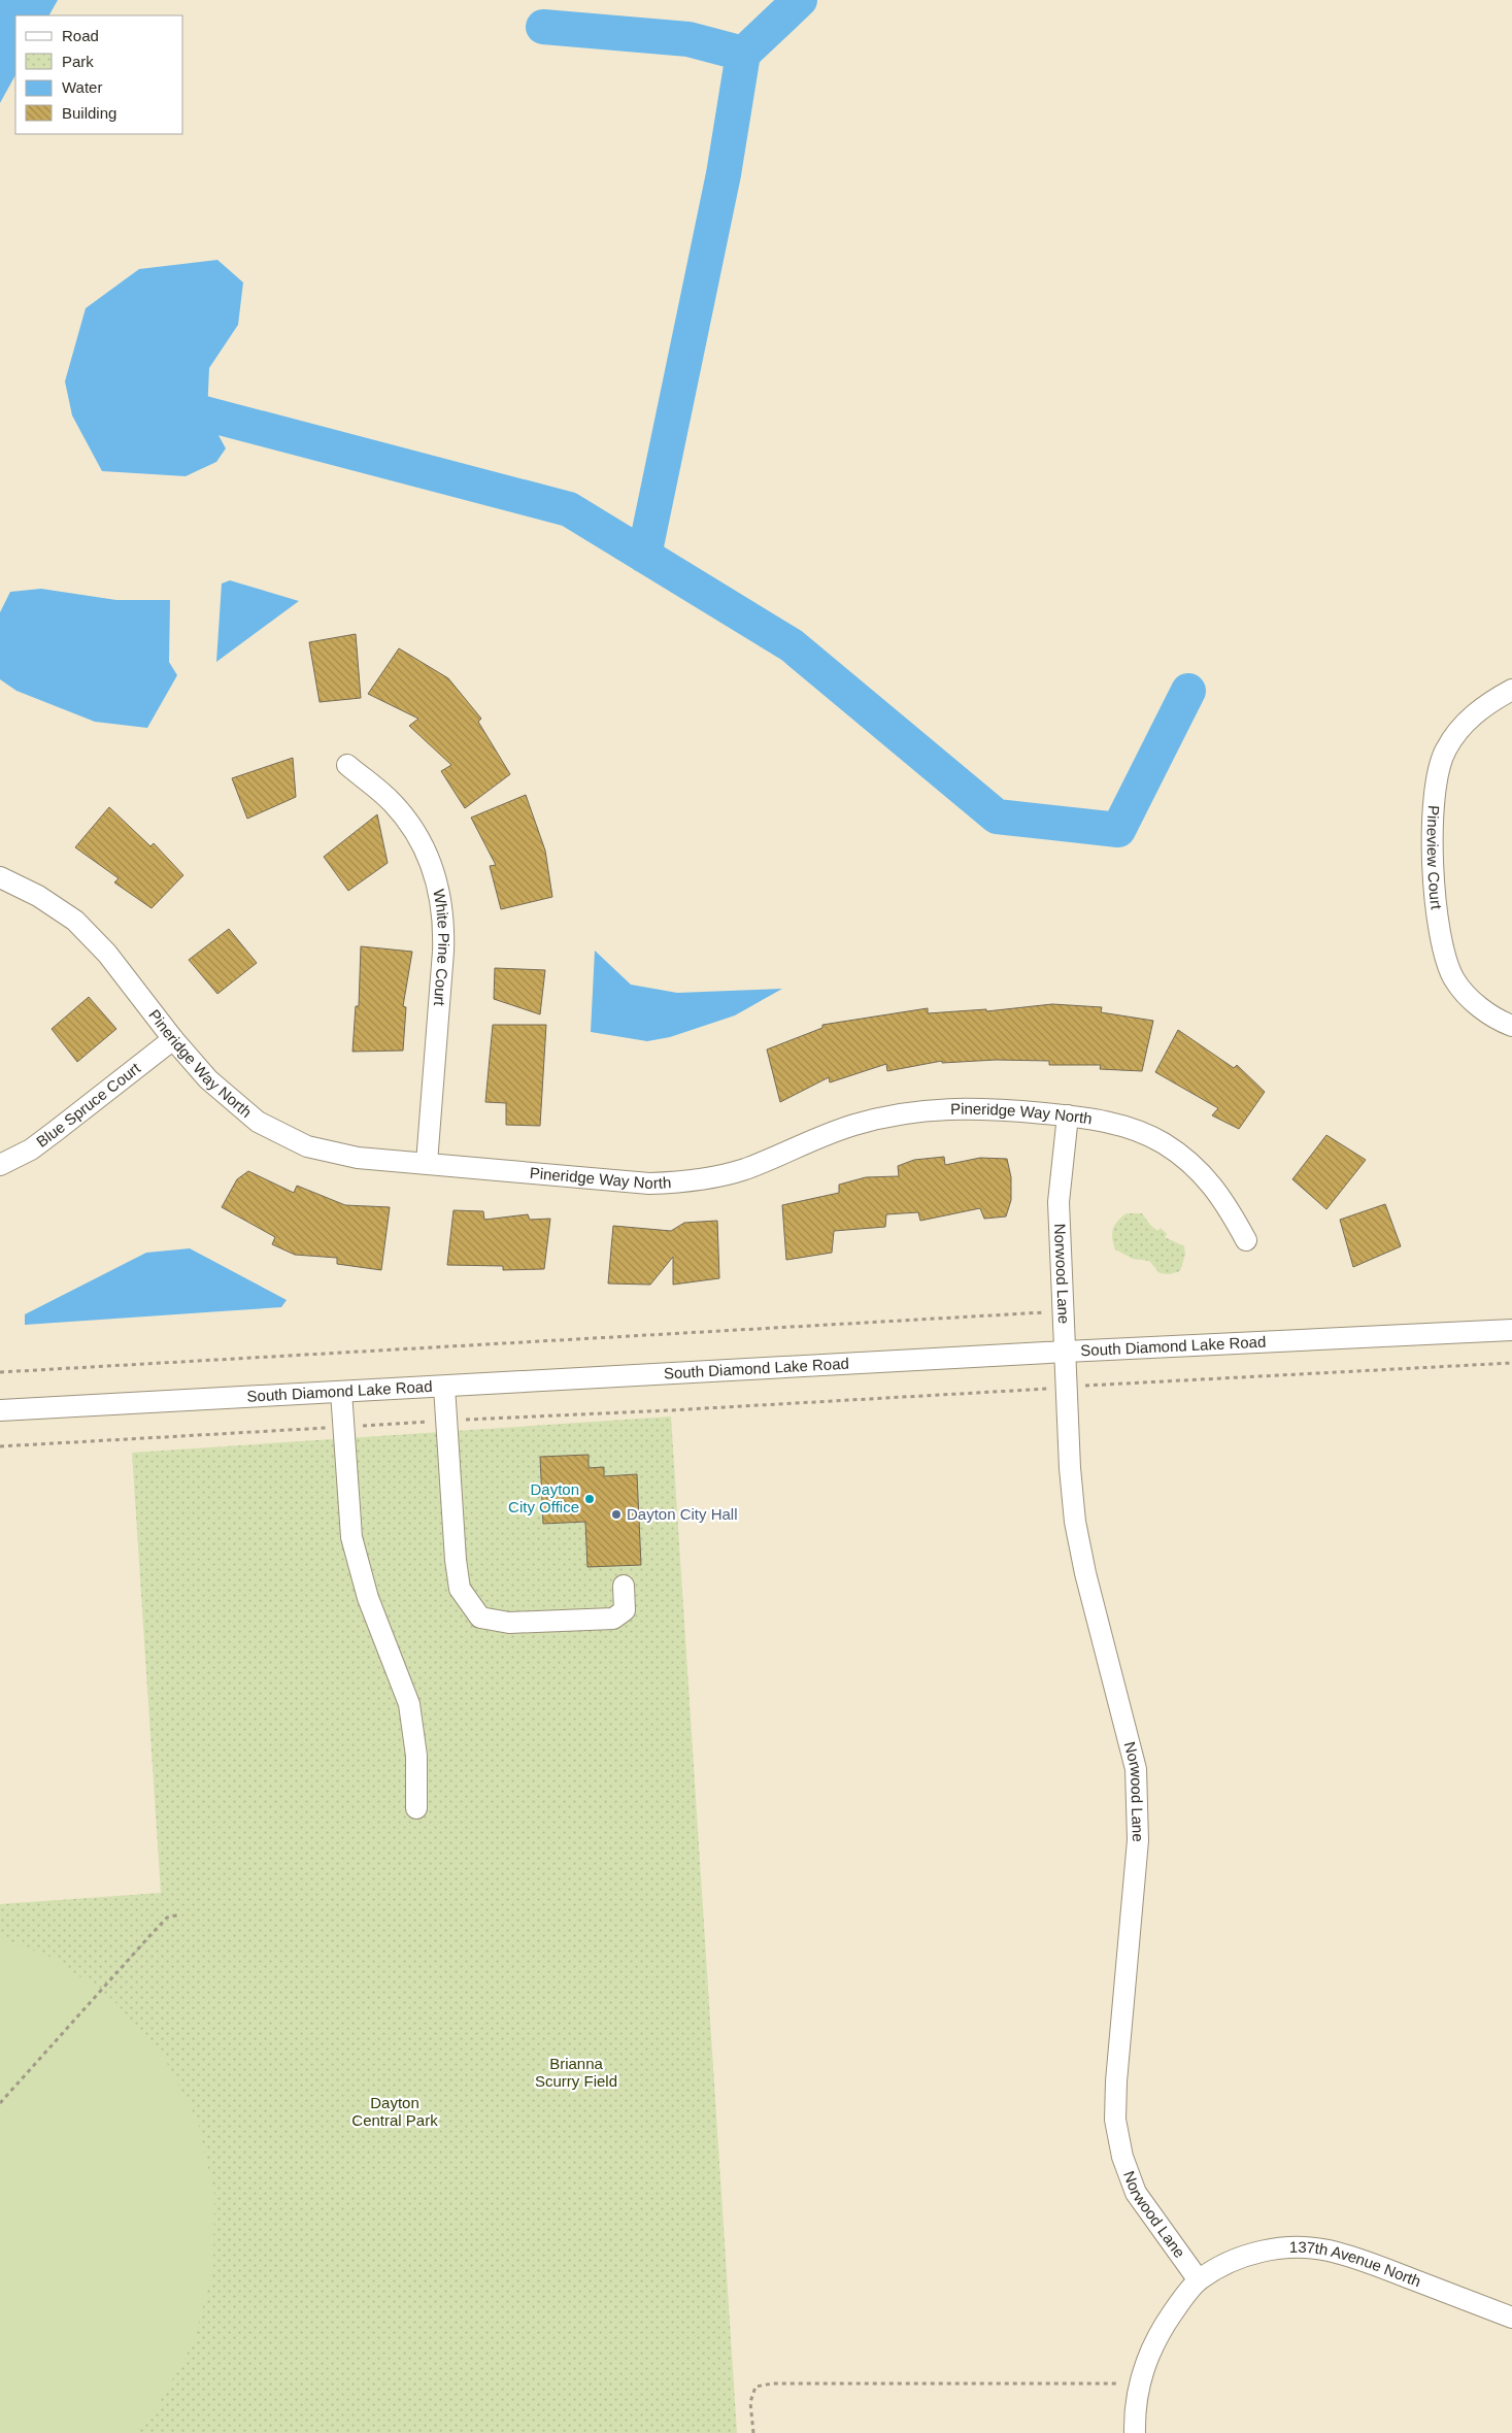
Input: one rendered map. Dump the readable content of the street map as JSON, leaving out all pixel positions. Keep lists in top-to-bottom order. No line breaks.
{"streets":{"street":["Pineview Court","White Pine Court","Pineridge Way North","Blue Spruce Court","Norwood Lane","South Diamond Lake Road","137th Avenue North"]},"crossings":[["White Pine Court","Pineridge Way North"],["Pineridge Way North","Blue Spruce Court"],["Pineridge Way North","Norwood Lane"],["Norwood Lane","South Diamond Lake Road"],["Norwood Lane","137th Avenue North"]],"parks":["Brianna Scurry Field","Dayton Central Park"],"places":["Dayton City Office","Dayton City Hall"],"legend":["Road","Park","Water","Building"]}
